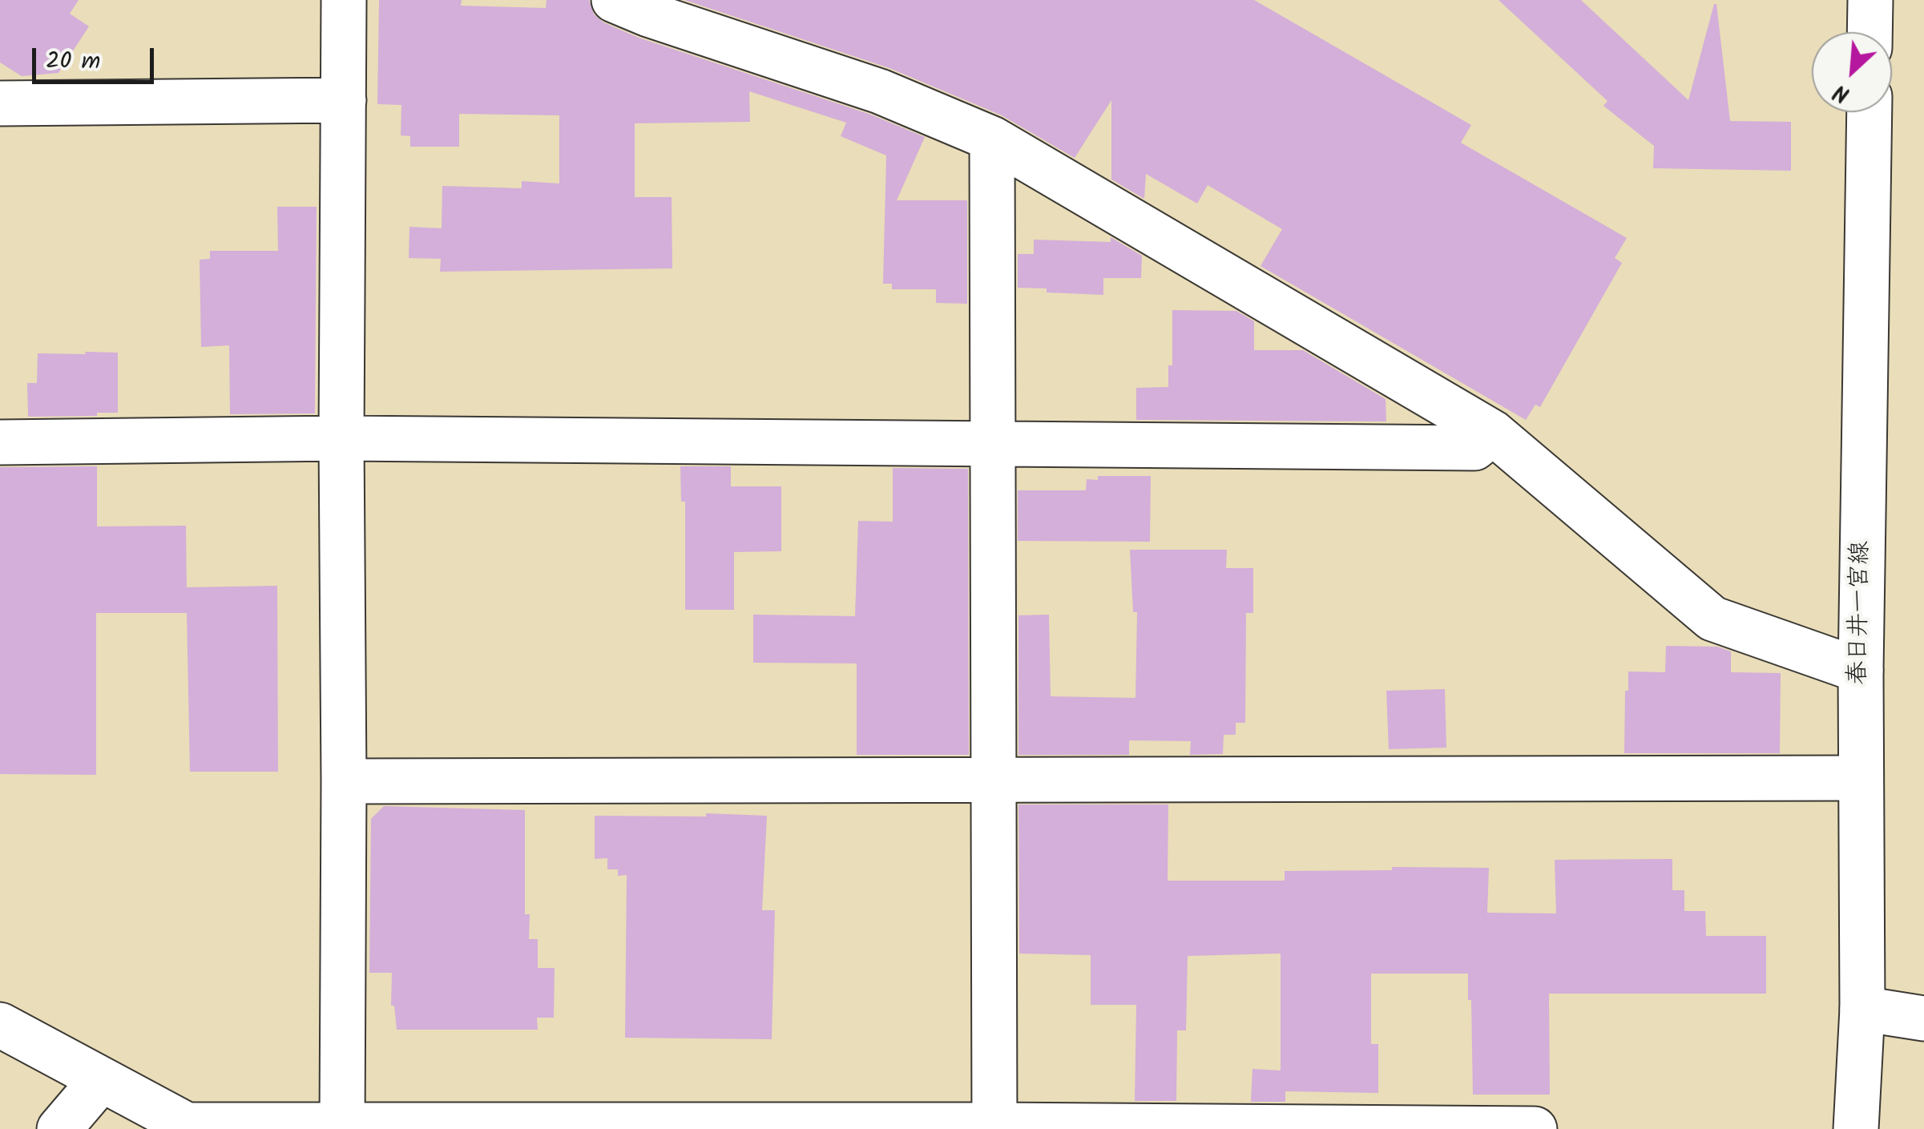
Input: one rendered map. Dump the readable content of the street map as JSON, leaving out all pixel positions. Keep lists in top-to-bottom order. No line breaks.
{"streets":{"street":["春日井一宮線"]},"scale_bar":"20 m","north":"bottom left"}
